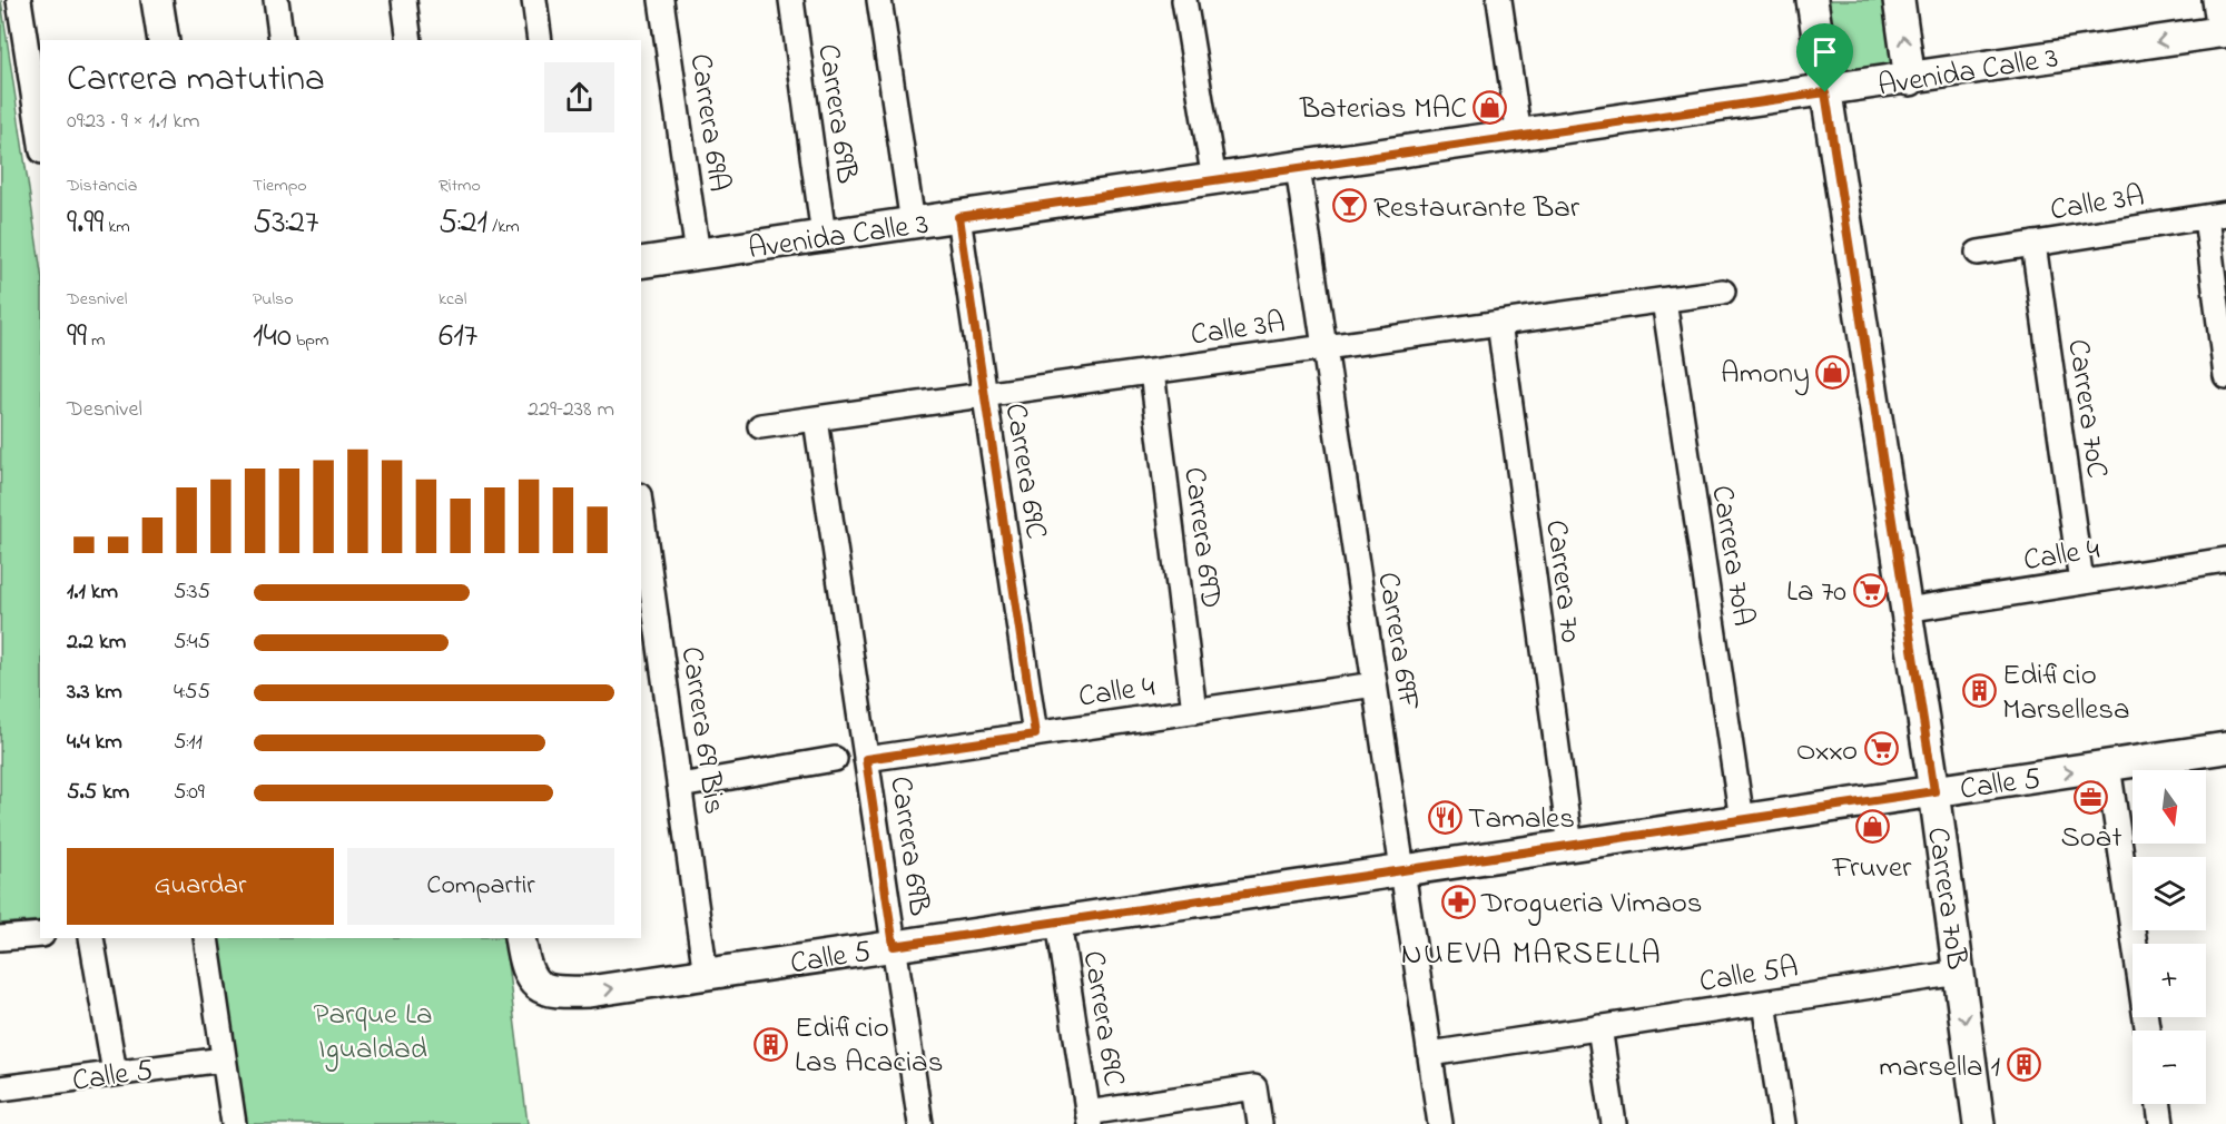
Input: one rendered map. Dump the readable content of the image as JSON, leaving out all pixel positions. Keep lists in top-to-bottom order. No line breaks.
{"streets":{"street":["Avenida Calle 3","Carrera 69B","Carrera 69A","Calle 3A","Carrera 70C","Carrera 69C","Carrera 69D","Calle 4","Carrera 70A","Carrera 70","Carrera 69F","Carrera 69 Bis","Calle 5","Carrera 70B","Calle 5A"]},"crossings":[["Avenida Calle 3","Carrera 69B"],["Avenida Calle 3","Carrera 69A"],["Avenida Calle 3","Carrera 69C"],["Avenida Calle 3","Carrera 69F"],["Avenida Calle 3","Carrera 70B"],["Carrera 69B","Calle 3A"],["Carrera 69B","Calle 4"],["Carrera 69B","Calle 5"],["Calle 3A","Carrera 70C"],["Calle 3A","Carrera 69C"],["Calle 3A","Carrera 69D"],["Calle 3A","Carrera 70A"],["Calle 3A","Carrera 70"],["Calle 3A","Carrera 69F"],["Carrera 70C","Calle 4"],["Carrera 69C","Calle 4"],["Carrera 69C","Calle 5"],["Carrera 69D","Calle 4"],["Calle 4","Carrera 69F"],["Calle 4","Carrera 70B"],["Carrera 70A","Calle 5"],["Carrera 70","Calle 5"],["Carrera 69F","Calle 5"],["Carrera 69F","Calle 5A"],["Carrera 69 Bis","Calle 5"],["Calle 5","Carrera 70B"],["Carrera 70B","Calle 5A"]],"districts":["NUEVA MARSELLA"],"parks":["Parque La Igualdad"],"places":{"shop":["Baterias MAC","Amony","Fruver"],"bar":["Restaurante Bar"],"supermarket":["La 70","Oxxo"],"building":["Edificio Marsellesa","Edificio Las Acacias","marsella 1"],"office":["Soat"],"restaurant":["Tamales"],"pharmacy":["Drogueria Vimaos"]},"north":"bottom","page":{"heading":["Carrera matutina","09:23 · 9 × 1.1 km"],"stats":[["Distancia","9.99 km"],["Tiempo","53:27"],["Ritmo","5:21 /km"],["Desnivel","99 m"],["Pulso","140 bpm"],["kcal","617"]],"chart":["Desnivel","229–238 m"],"list":[{"name":"1.1 km","note":"5:35"},{"name":"2.2 km","note":"5:45"},{"name":"3.3 km","note":"4:55"},{"name":"4.4 km","note":"5:11"},{"name":"5.5 km","note":"5:09"}],"map_buttons":["+","−"],"buttons":["Guardar","Compartir"]}}
